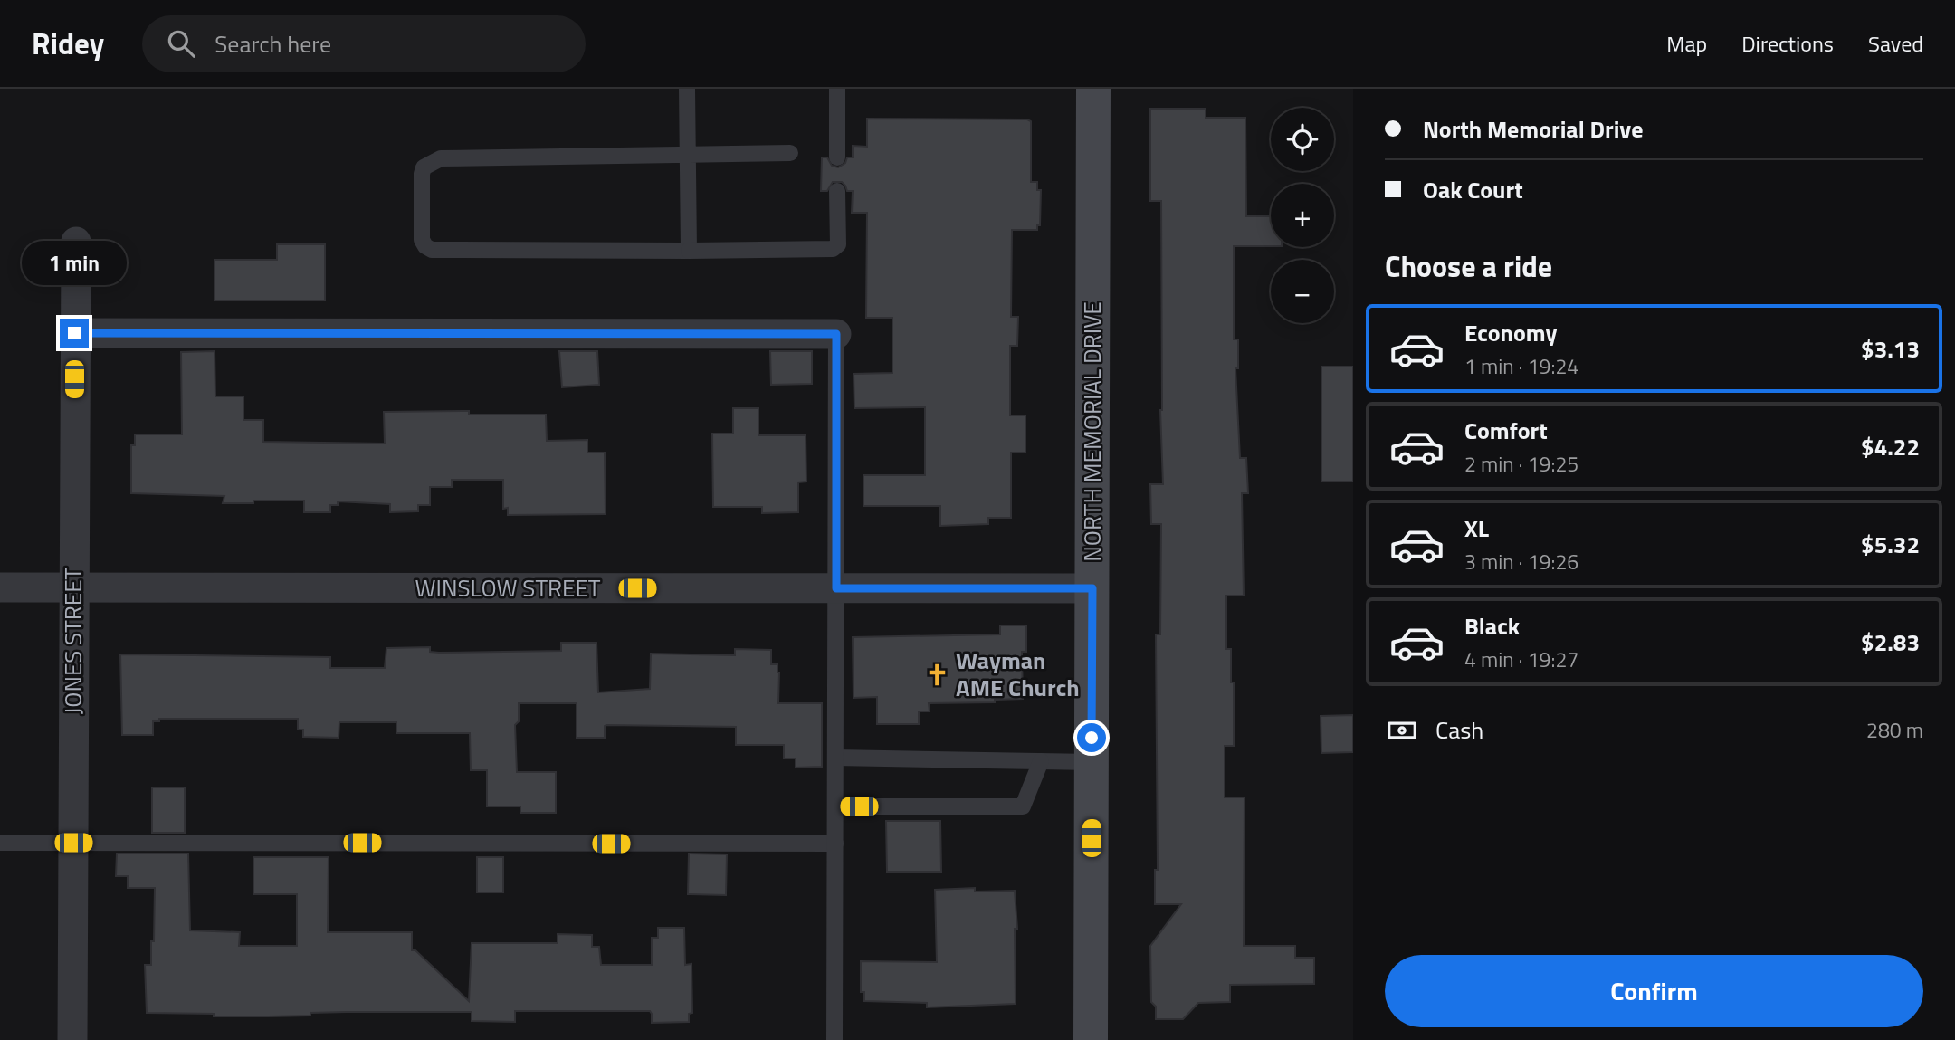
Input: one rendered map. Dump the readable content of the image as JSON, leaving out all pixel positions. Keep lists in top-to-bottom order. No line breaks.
{"streets":{"main road":["NORTH MEMORIAL DRIVE"],"street":["WINSLOW STREET","JONES STREET"]},"crossings":[["NORTH MEMORIAL DRIVE","WINSLOW STREET"],["WINSLOW STREET","JONES STREET"]],"places":{"church":["Wayman AME Church"]},"page":{"header":"Ridey","search":"Search here","nav":["Map","Directions","Saved"],"banner":["North Memorial Drive","Oak Court"],"map_buttons":["+","−"],"heading":"Choose a ride","bubble":"1 min","list":[{"name":"Economy","note":"1 min · 19:24","value":"$3.13"},{"name":"Comfort","note":"2 min · 19:25","value":"$4.22"},{"name":"XL","note":"3 min · 19:26","value":"$5.32"},{"name":"Black","note":"4 min · 19:27","value":"$2.83"}],"pay":["Cash","280 m"],"buttons":"Confirm"}}
